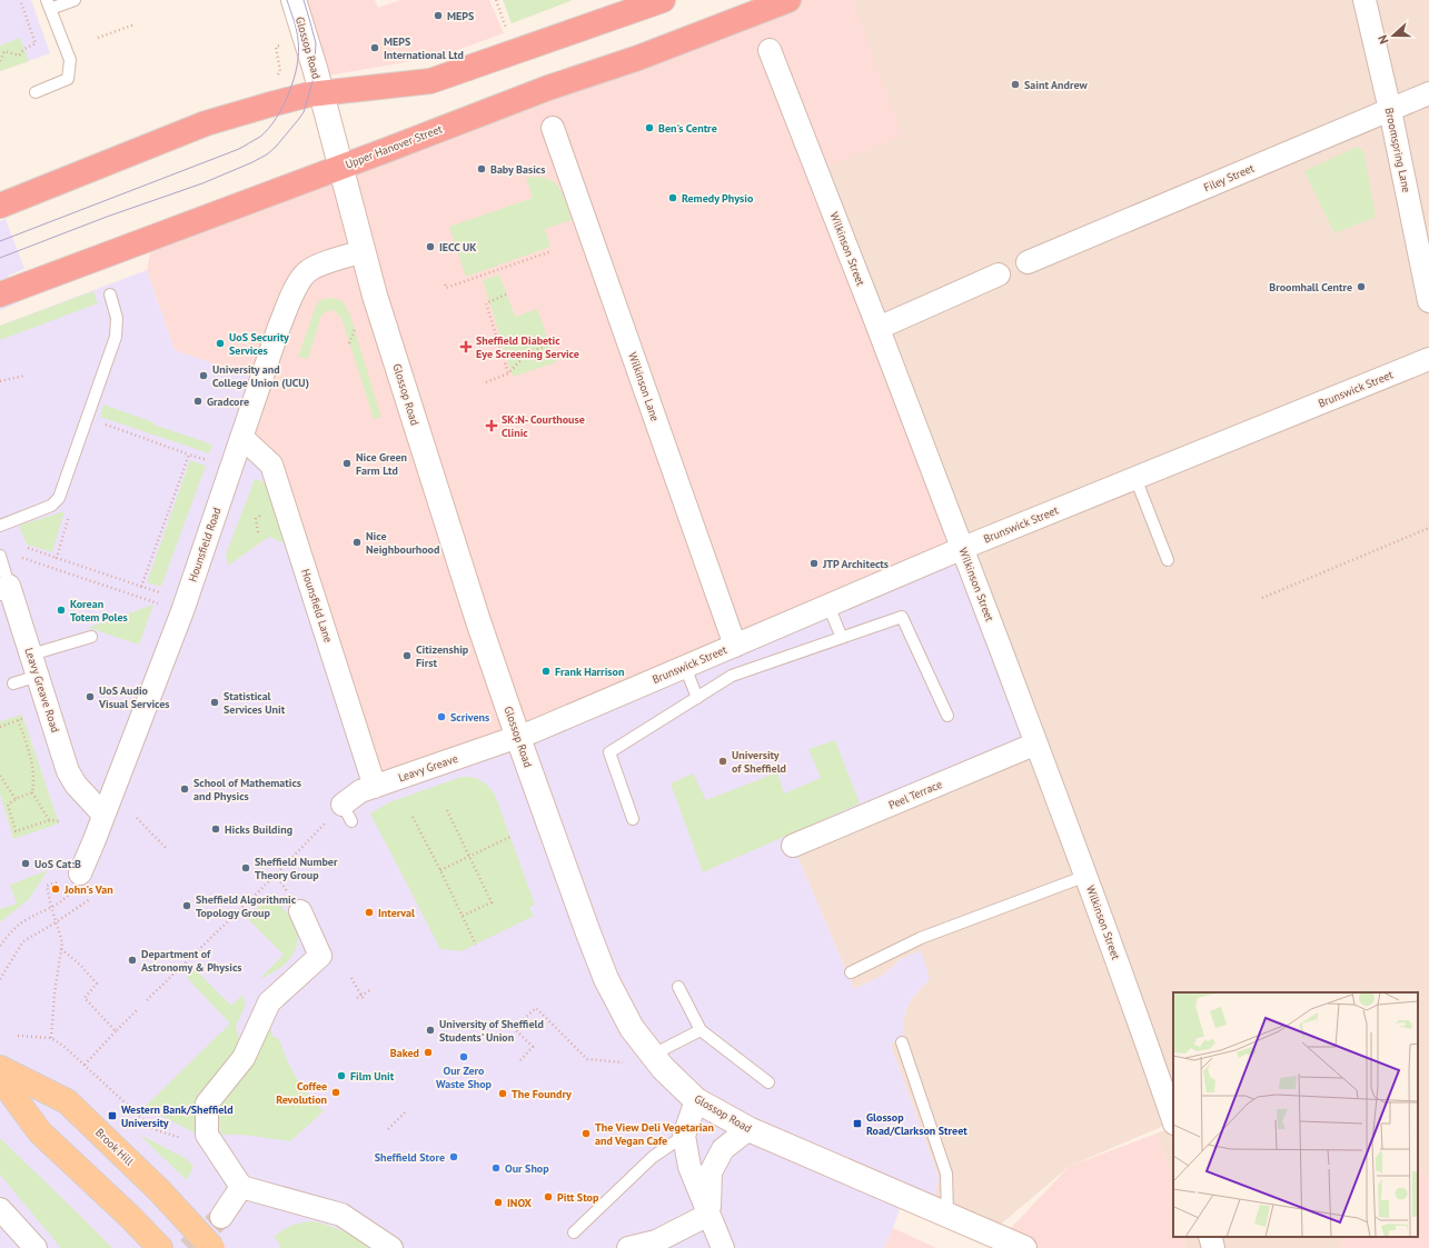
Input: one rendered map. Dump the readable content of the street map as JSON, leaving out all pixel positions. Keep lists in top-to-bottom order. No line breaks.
{"streets":{"highway":["Upper Hanover Street"],"main road":["Glossop Road","Brook Hill"],"street":["Broomspring Lane","Filey Street","Wilkinson Street","Wilkinson Lane","Brunswick Street","Hounsfield Road","Hounsfield Lane","Leavy Greave Road","Leavy Greave","Peel Terrace"]},"crossings":[["Glossop Road","Upper Hanover Street"],["Glossop Road","Brunswick Street"],["Glossop Road","Hounsfield Road"],["Glossop Road","Leavy Greave"],["Broomspring Lane","Filey Street"],["Wilkinson Street","Brunswick Street"],["Wilkinson Street","Peel Terrace"],["Wilkinson Lane","Brunswick Street"],["Brunswick Street","Leavy Greave"],["Hounsfield Road","Hounsfield Lane"],["Hounsfield Road","Leavy Greave Road"],["Hounsfield Lane","Leavy Greave"]],"places":{"other":["MEPS","MEPS International Ltd","Saint Andrew","Ben's Centre","Baby Basics","Remedy Physio","IECC UK","Broomhall Centre","UoS Security Services","University and College Union (UCU)","Gradcore","Nice Green Farm Ltd","Nice Neighbourhood","JTP Architects","Korean Totem Poles","Citizenship First","Frank Harrison","UoS Audio Visual Services","Statistical Services Unit","Scrivens","University of Sheffield","School of Mathematics and Physics","Hicks Building","UoS Cat:B","Sheffield Number Theory Group","John's Van","Sheffield Algorithmic Topology Group","Interval","Department of Astronomy & Physics","University of Sheffield Students' Union","Baked","Our Zero Waste Shop","Film Unit","Coffee Revolution","The Foundry","The View Deli Vegetarian and Vegan Cafe","Sheffield Store","Our Shop","Pitt Stop","INOX"],"health":["Sheffield Diabetic Eye Screening Service","SK:N- Courthouse Clinic"],"transit":["Western Bank/Sheffield University","Glossop Road/Clarkson Street"]},"north":"left"}
